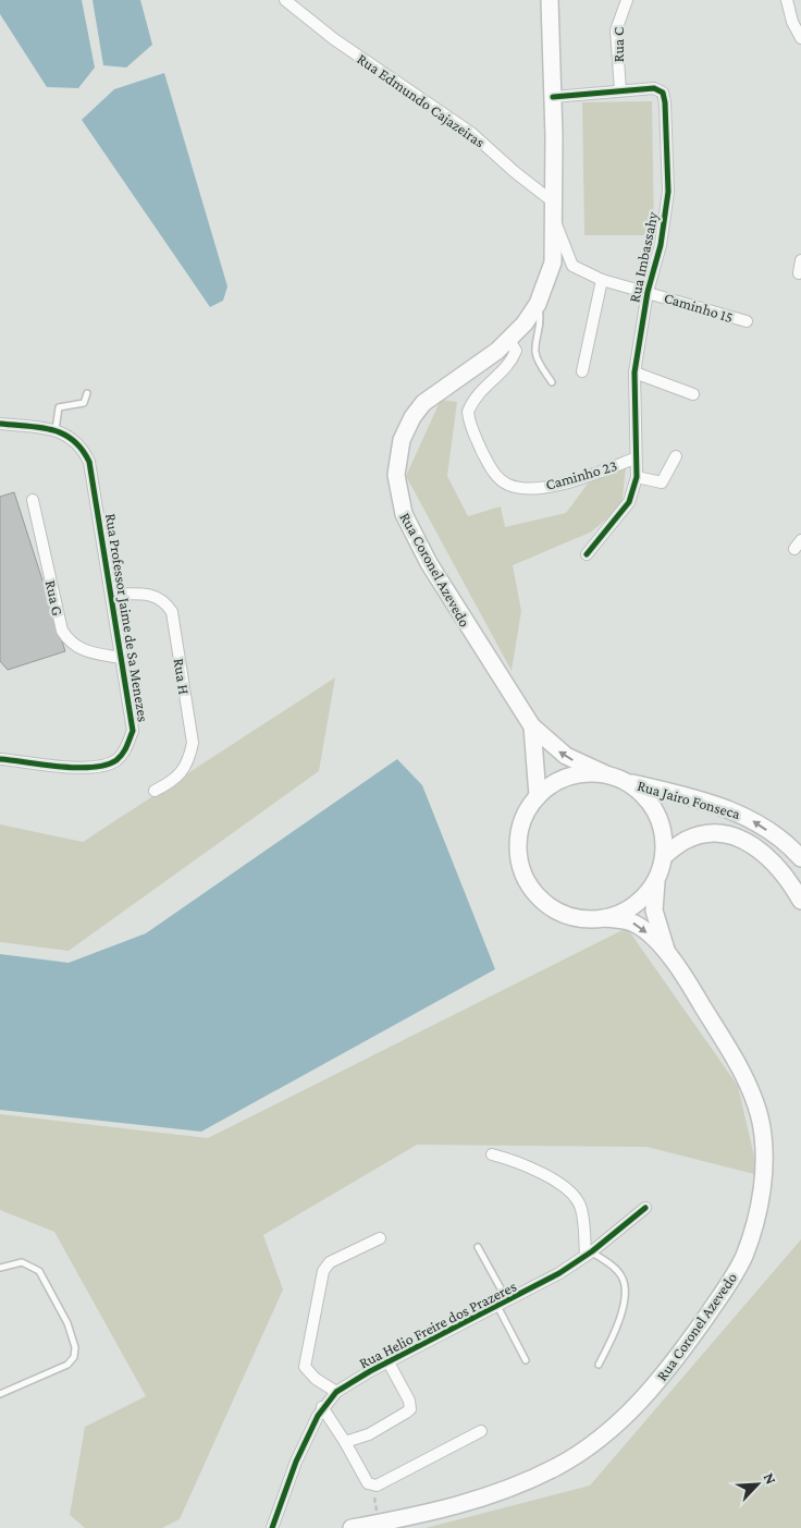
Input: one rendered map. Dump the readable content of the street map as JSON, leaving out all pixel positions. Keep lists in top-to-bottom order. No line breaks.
{"streets":{"main road":["Rua Coronel Azevedo","Rua Jairo Fonseca"],"street":["Rua C","Rua Edmundo Cajazeiras","Rua Imbassahy","Caminho 15","Caminho 23","Rua G","Rua Professor Jaime de Sa Menezes","Rua H","Rua Helio Freire dos Prazeres"]},"crossings":[["Rua C","Rua Imbassahy"],["Rua Edmundo Cajazeiras","Rua Coronel Azevedo"],["Rua Imbassahy","Caminho 15"],["Rua Imbassahy","Caminho 23"],["Rua Imbassahy","Rua Coronel Azevedo"],["Caminho 15","Rua Coronel Azevedo"],["Caminho 23","Rua Coronel Azevedo"],["Rua G","Rua Professor Jaime de Sa Menezes"],["Rua Professor Jaime de Sa Menezes","Rua H"]],"one_way":["Rua Jairo Fonseca"],"north":"top right"}
